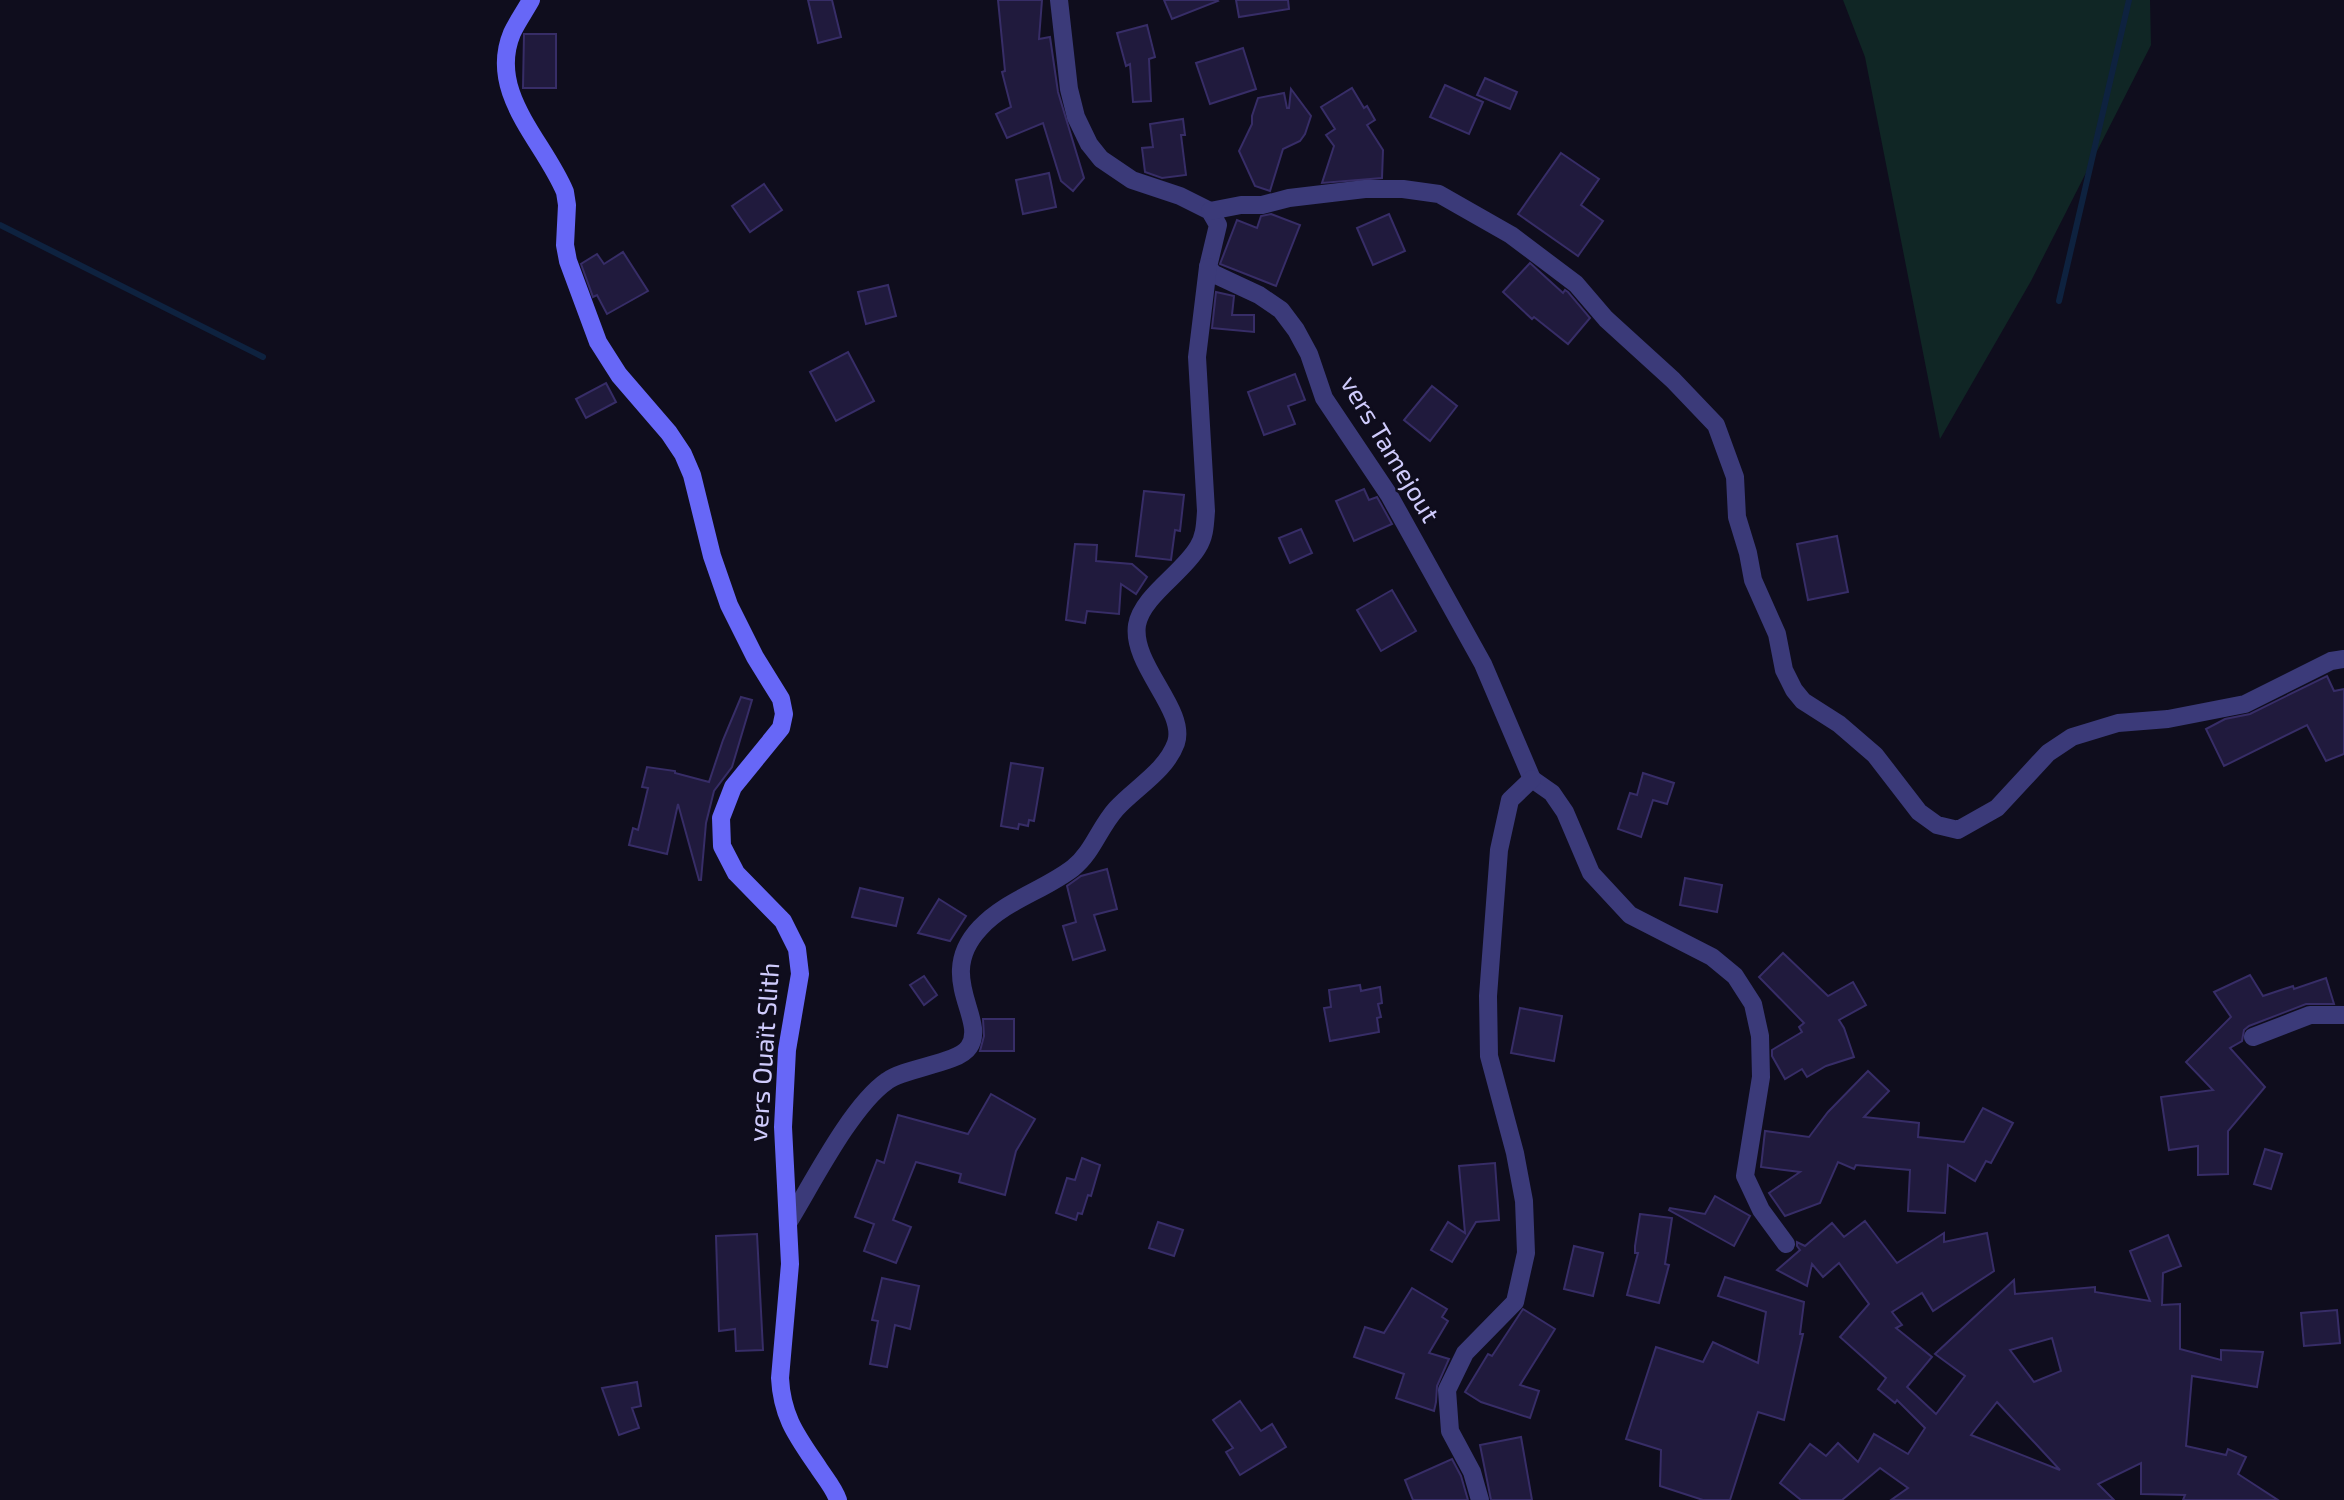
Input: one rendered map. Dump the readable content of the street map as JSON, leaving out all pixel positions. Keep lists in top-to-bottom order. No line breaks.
{"streets":{"street":["vers Tamejout","vers Ouaït Slith"]}}
